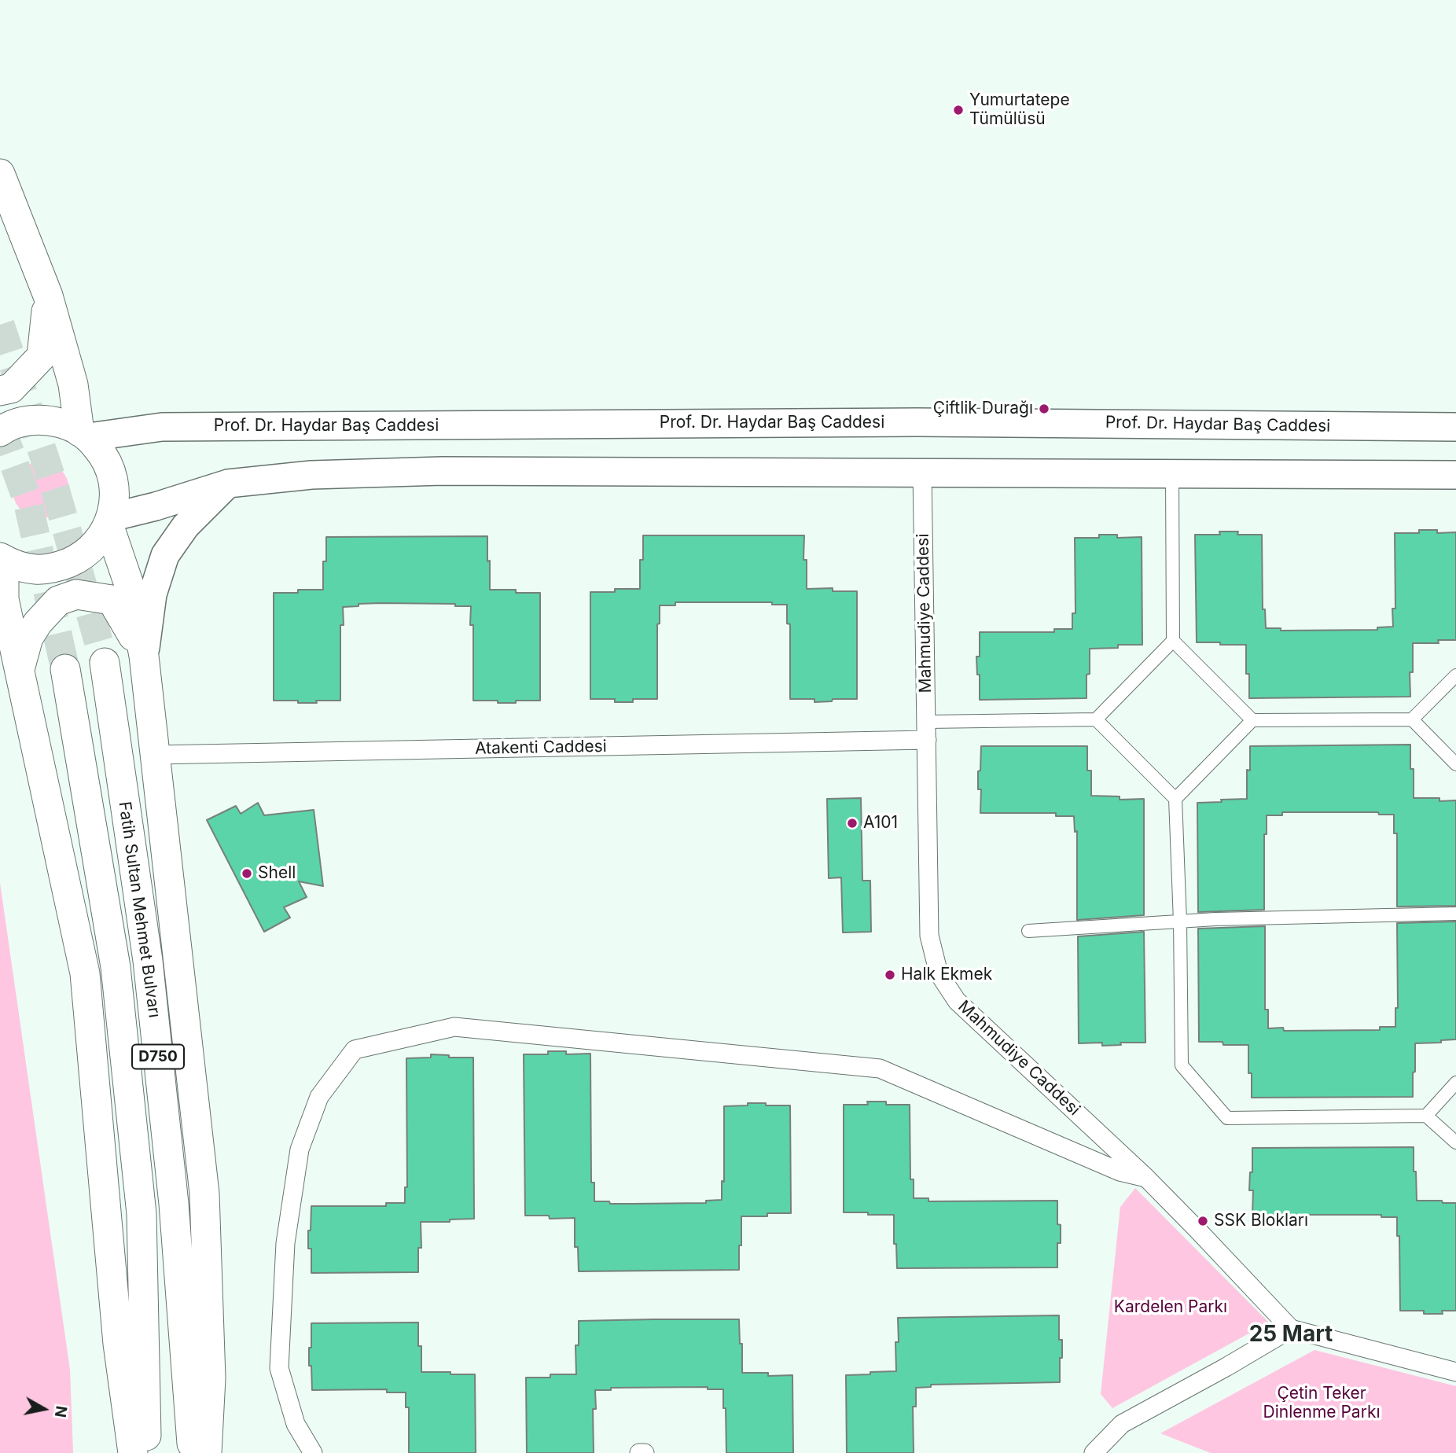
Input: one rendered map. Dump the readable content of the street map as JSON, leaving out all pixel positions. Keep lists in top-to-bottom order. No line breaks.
{"streets":{"highway":["Fatih Sultan Mehmet Bulvarı","D750"],"main road":["Prof. Dr. Haydar Baş Caddesi"],"street":["Mahmudiye Caddesi","Atakenti Caddesi"]},"crossings":[["Mahmudiye Caddesi","Atakenti Caddesi"]],"districts":["25 Mart"],"parks":["Kardelen Parkı","Çetin Teker Dinlenme Parkı"],"places":["Yumurtatepe Tümülüsü","Çiftlik Durağı","A101","Shell","Halk Ekmek","SSK Blokları"],"north":"right"}
